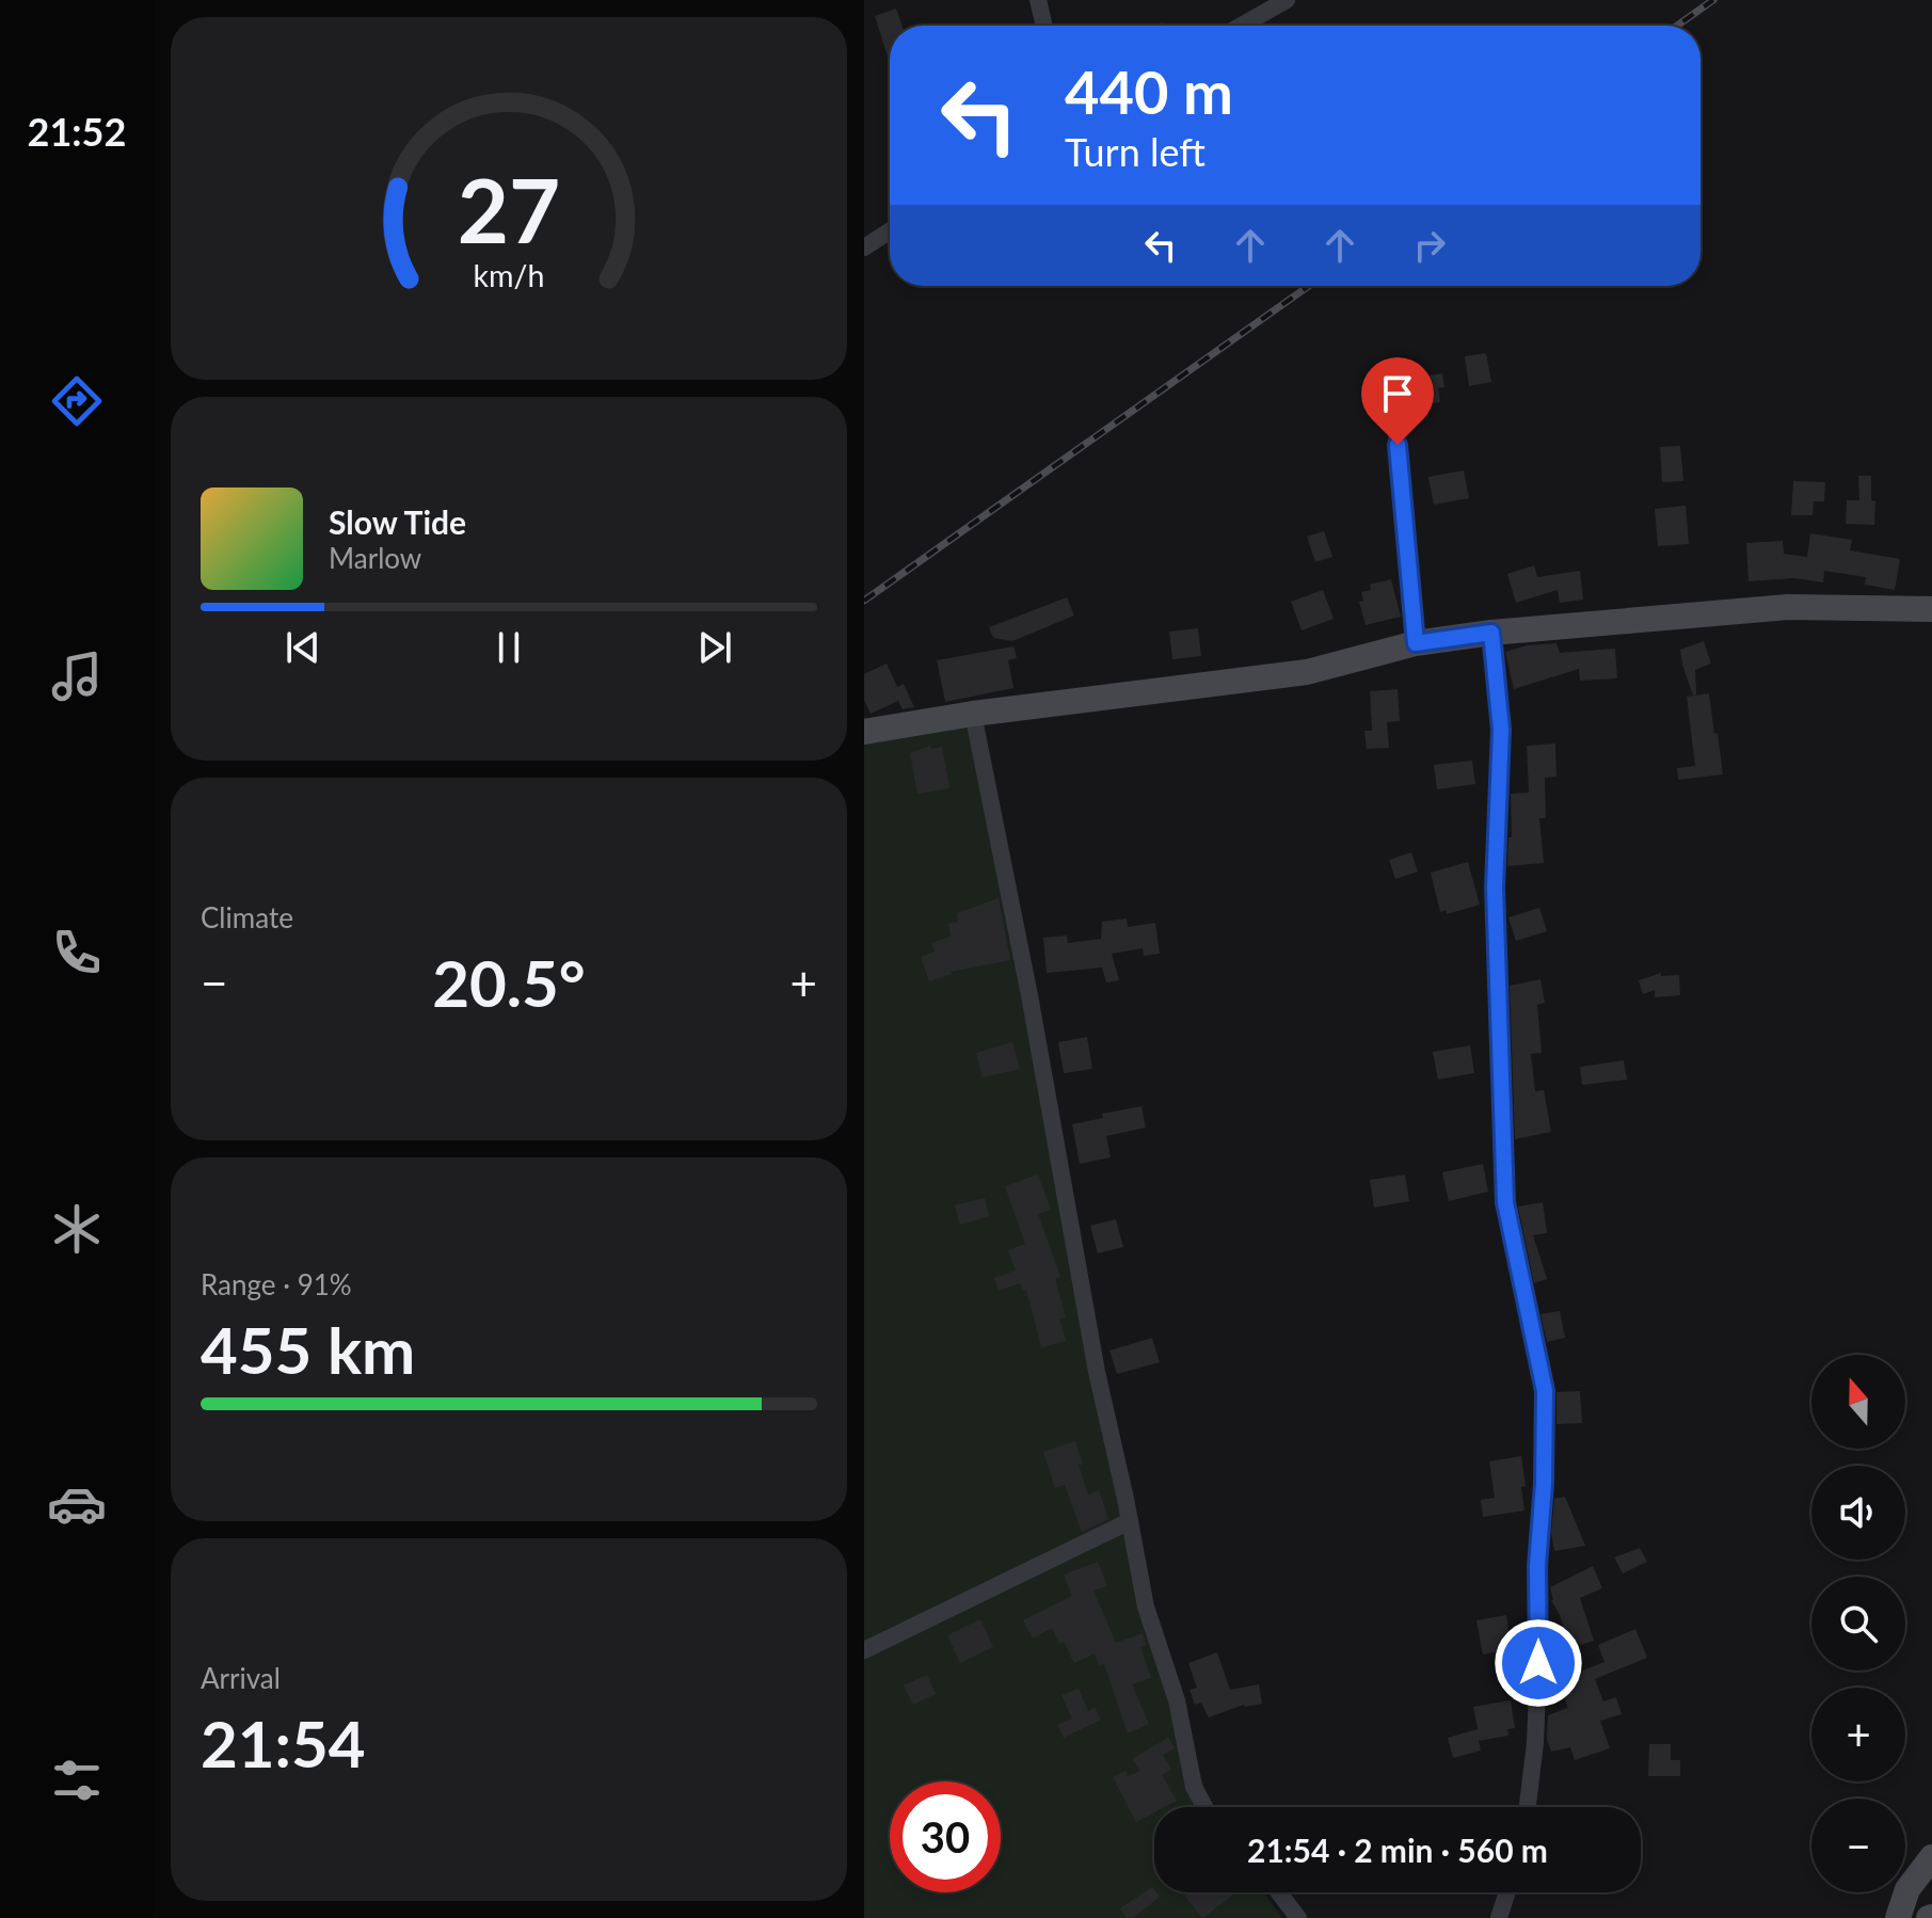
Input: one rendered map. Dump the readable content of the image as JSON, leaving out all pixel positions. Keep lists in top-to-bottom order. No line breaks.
{"north":"top","page":{"tabs":"21:52","turn":["440 m","Turn left"],"song":["Slow Tide","Marlow"],"tile":["Climate",["Range · 91%","455 km"],["Arrival","21:54"]],"heat":["−","20.5°","+"],"map_buttons":["+","−"],"limit":"30","trip":"21:54 · 2 min · 560 m","gauge":["27","km/h"]}}
